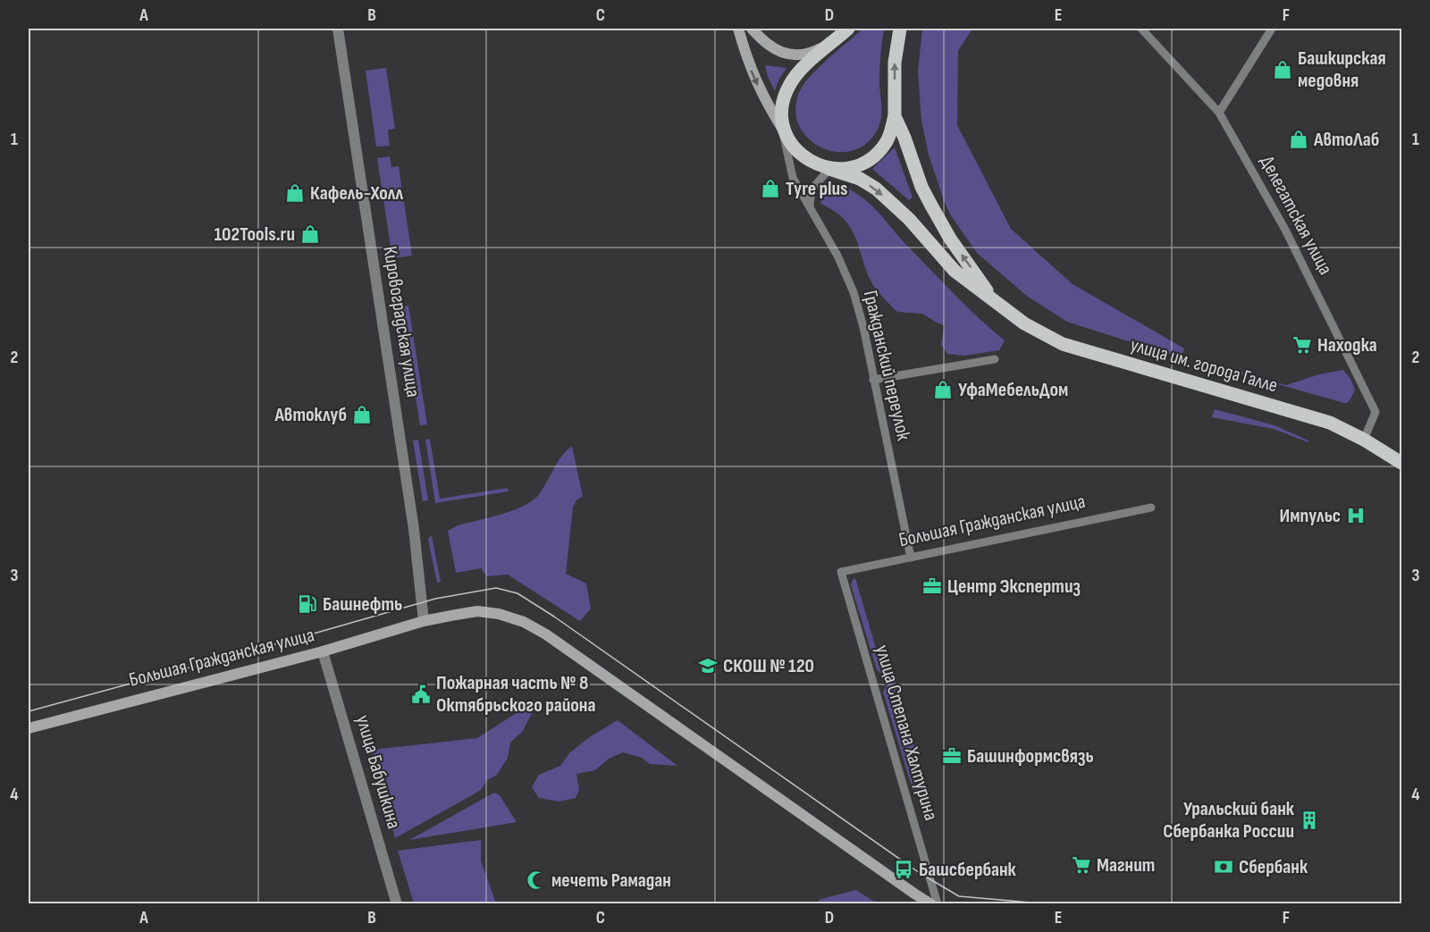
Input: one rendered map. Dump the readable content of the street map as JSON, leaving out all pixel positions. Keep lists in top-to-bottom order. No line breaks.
{"streets":{"main road":["улица им. города Галле","Большая Гражданская улица"],"street":["Делегатская улица","Кировоградская улица","Гражданский переулок","улица Степана Халтурина","улица Бабушкина"]},"crossings":[["Делегатская улица","улица им. города Галле"],["Кировоградская улица","Большая Гражданская улица"],["Гражданский переулок","улица им. города Галле"],["Гражданский переулок","Большая Гражданская улица"],["Большая Гражданская улица","улица Степана Халтурина"],["Большая Гражданская улица","улица Бабушкина"]],"places":{"shop":["Башкирская медовня","АвтоЛаб","Tyre plus","Кафель-Холл","102Tools.ru","УфаМебельДом","Автоклуб"],"supermarket":["Находка","Магнит"],"hospital":["Импульс"],"office":["Центр Экспертиз","Башинформсвязь"],"fuel station":["Башнефть"],"school or university":["СКОШ № 120"],"public building":["Пожарная часть № 8 Октябрьского района"],"building":["Уральский банк Сбербанка России"],"bank":["Сбербанк"],"bus stop":["Башсбербанк"],"mosque":["мечеть Рамадан"]},"grid":{"columns":["A","B","C","D","E","F"],"rows":["1","2","3","4"]}}
